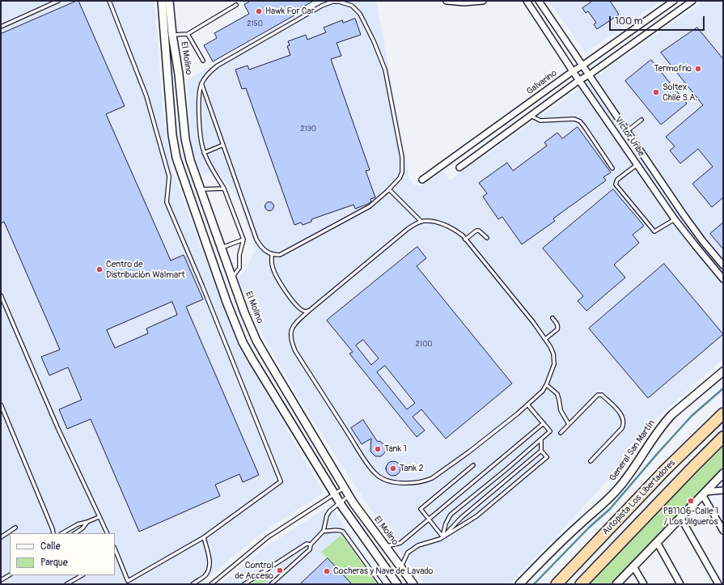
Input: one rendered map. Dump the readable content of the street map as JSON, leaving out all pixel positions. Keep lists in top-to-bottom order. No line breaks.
{"streets":{"highway":["Autopista Los Libertadores"],"street":["El Molino","Galvarino","Víctor Uribe","General San Martín"]},"crossings":[["Galvarino","Víctor Uribe"]],"places":["Hawk For Car","Termofrio","Soltex Chile S.A.","Centro de Distribución Walmart","Tank 1","Tank 2","PB1106-Calle 1 / Los Jilgueros","Control de Acceso","Cocheras y Nave de Lavado"],"house_numbers":["2150","2130","2100"],"legend":["Calle","Parque"],"scale_bar":"100 m"}
